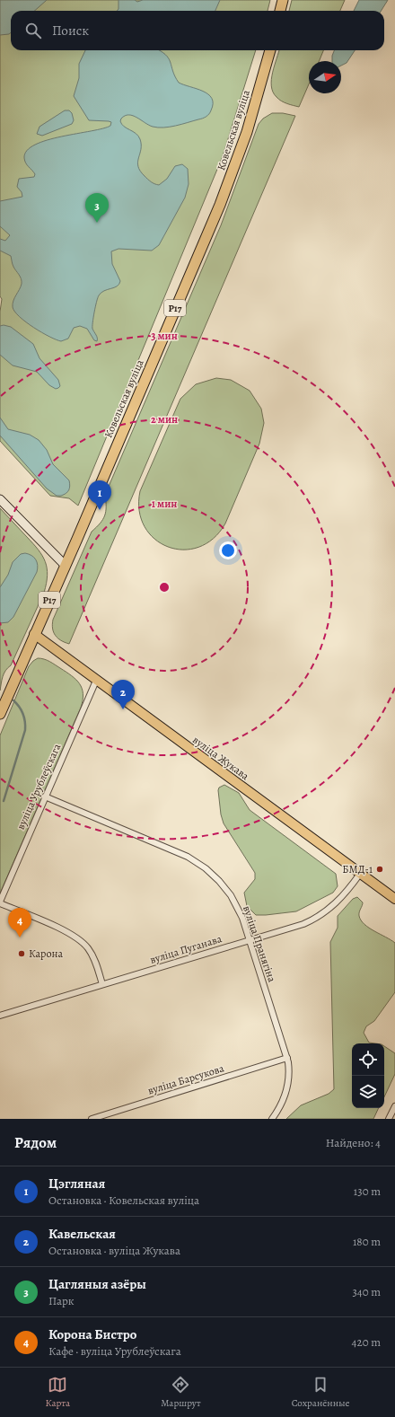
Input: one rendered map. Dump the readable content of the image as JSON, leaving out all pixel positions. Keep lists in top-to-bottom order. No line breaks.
{"streets":{"highway":["Ковельская вуліца","Р17"],"main road":["вуліца Жукава"],"street":["вуліца Урублеўскага","вуліца Пранягіна","вуліца Пуганава","вуліца Барсукова"]},"crossings":[["Ковельская вуліца","вуліца Жукава"],["вуліца Жукава","вуліца Урублеўскага"],["вуліца Жукава","вуліца Пуганава"],["вуліца Урублеўскага","вуліца Пранягіна"],["вуліца Пранягіна","вуліца Пуганава"],["вуліца Пранягіна","вуліца Барсукова"]],"places":["БМД-1","Карона"],"north":"right","page":{"search":"Поиск","pins":["3","1","2","4"],"heading":["Рядом","Найдено: 4"],"list":[{"mark":"1","name":"Цэгляная","note":"Остановка · Ковельская вуліца","value":"130 m"},{"mark":"2","name":"Кавельская","note":"Остановка · вуліца Жукава","value":"180 m"},{"mark":"3","name":"Цагляныя азёры","note":"Парк","value":"340 m"},{"mark":"4","name":"Корона Бистро","note":"Кафе · вуліца Урублеўскага","value":"420 m"}],"nav":["Карта","Маршрут","Сохранённые"]},"rings":["3 мин","2 мин","1 мин"]}
